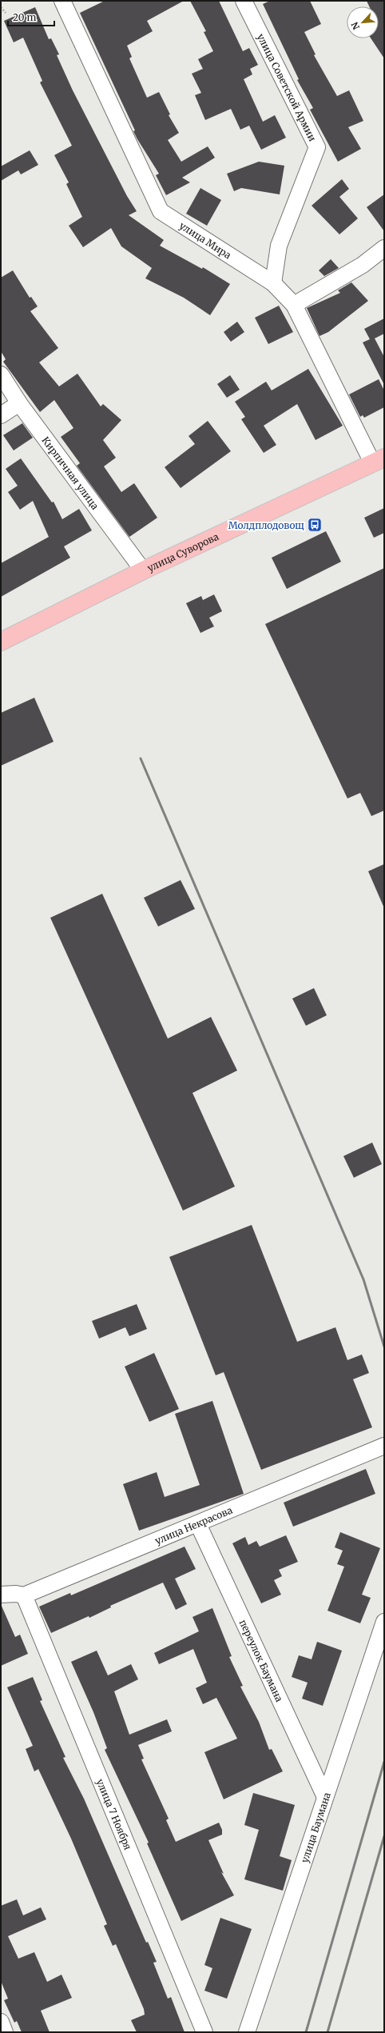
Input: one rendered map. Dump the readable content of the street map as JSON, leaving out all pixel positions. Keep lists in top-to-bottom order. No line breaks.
{"streets":{"main road":["улица Суворова"],"street":["улица Советской Армии","улица Мира","Кирпичная улица","улица Некрасова","переулок Баумана","улица 7 Ноября","улица Баумана"]},"crossings":[["улица Советской Армии","улица Мира"],["улица Мира","улица Суворова"],["Кирпичная улица","улица Суворова"],["улица Некрасова","переулок Баумана"],["улица Некрасова","улица 7 Ноября"],["переулок Баумана","улица Баумана"]],"places":{"bus stop":["Молдплодовощ"]},"scale_bar":"20 m","north":"bottom left"}
